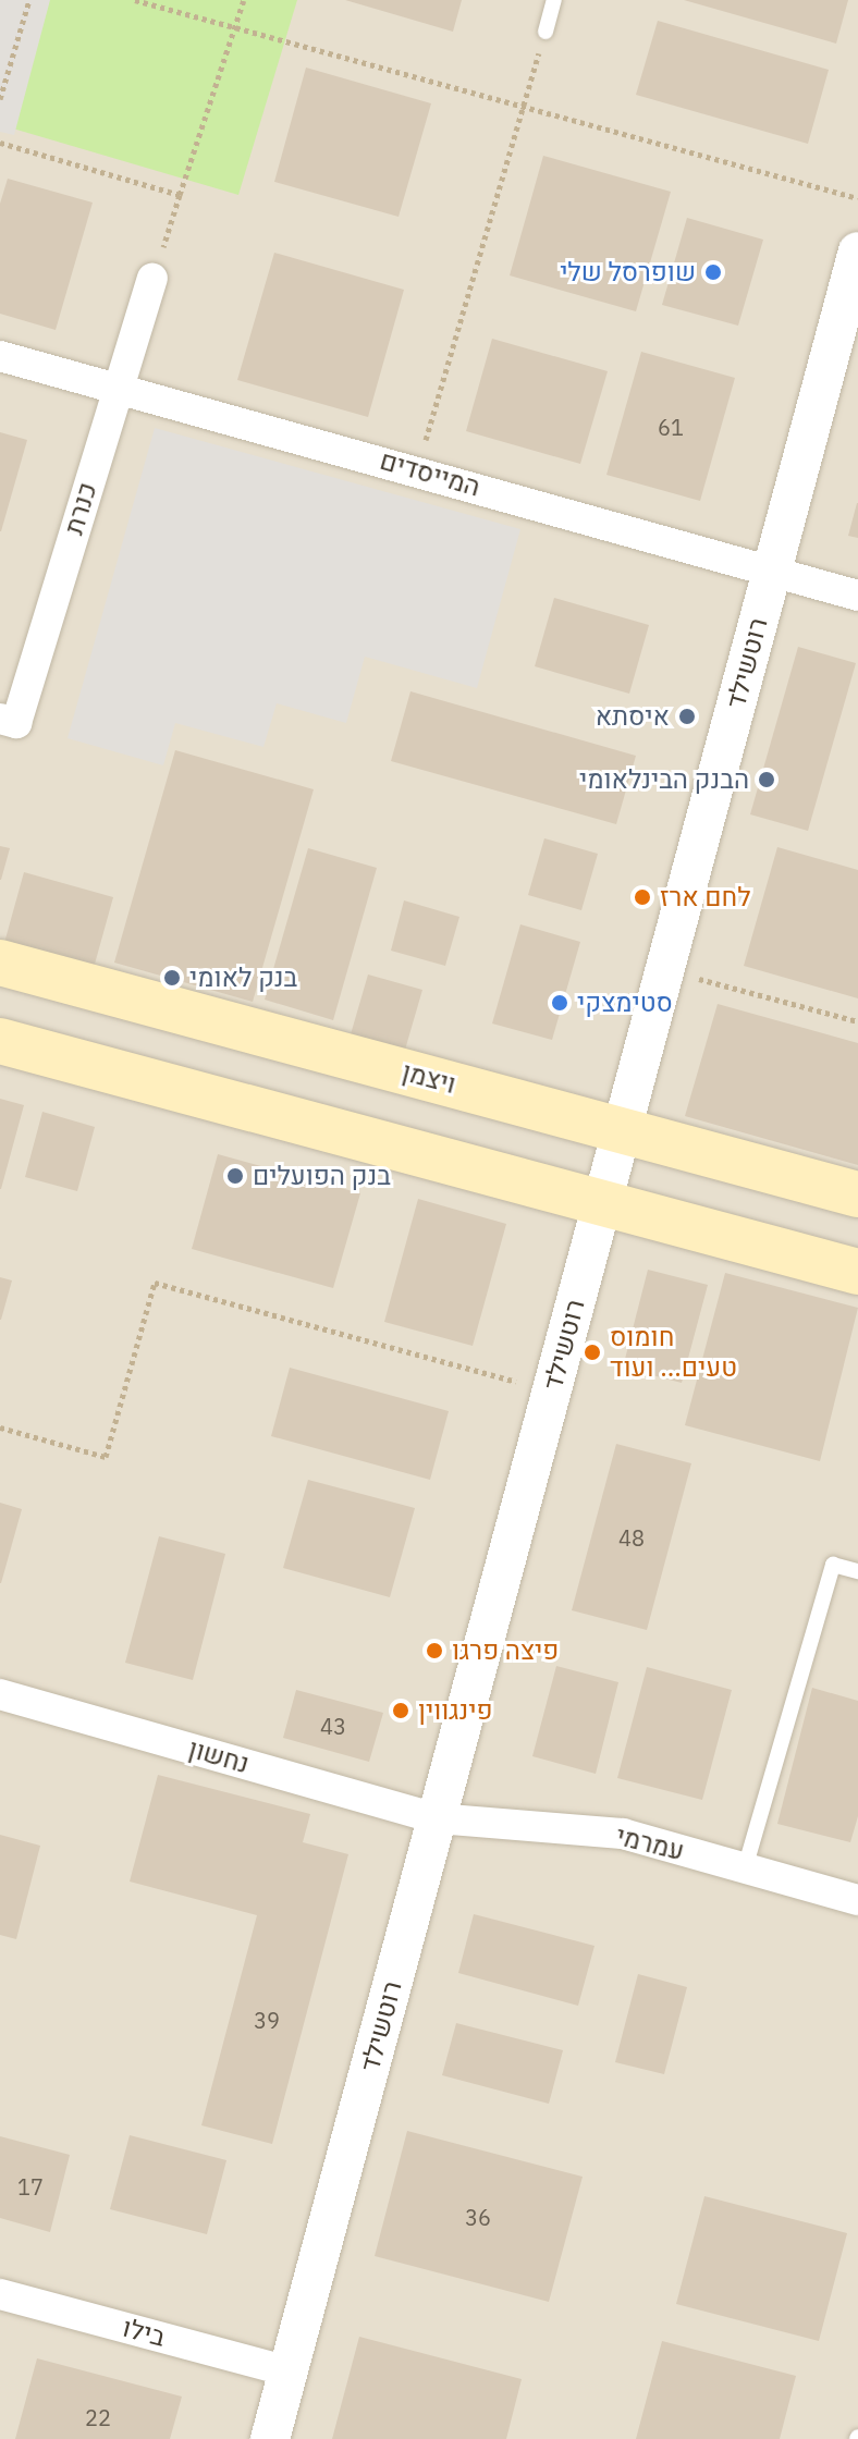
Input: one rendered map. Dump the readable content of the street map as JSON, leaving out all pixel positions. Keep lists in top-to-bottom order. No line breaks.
{"streets":{"main road":["ויצמן"],"street":["המייסדים","כנרת","רוטשילד","נחשון","עמרמי","בילו"]},"crossings":[["המייסדים","כנרת"],["המייסדים","רוטשילד"],["רוטשילד","ויצמן"],["רוטשילד","נחשון"],["רוטשילד","עמרמי"],["רוטשילד","בילו"],["נחשון","עמרמי"]],"places":["שופרסל שלי","איסתא","הבנק הבינלאומי","לחם ארז","בנק לאומי","סטימצקי","בנק הפועלים","חומוס טעים... ועוד","פיצה פרגו","פינגווין"],"house_numbers":["61","48","43","39","17","36","22"]}
